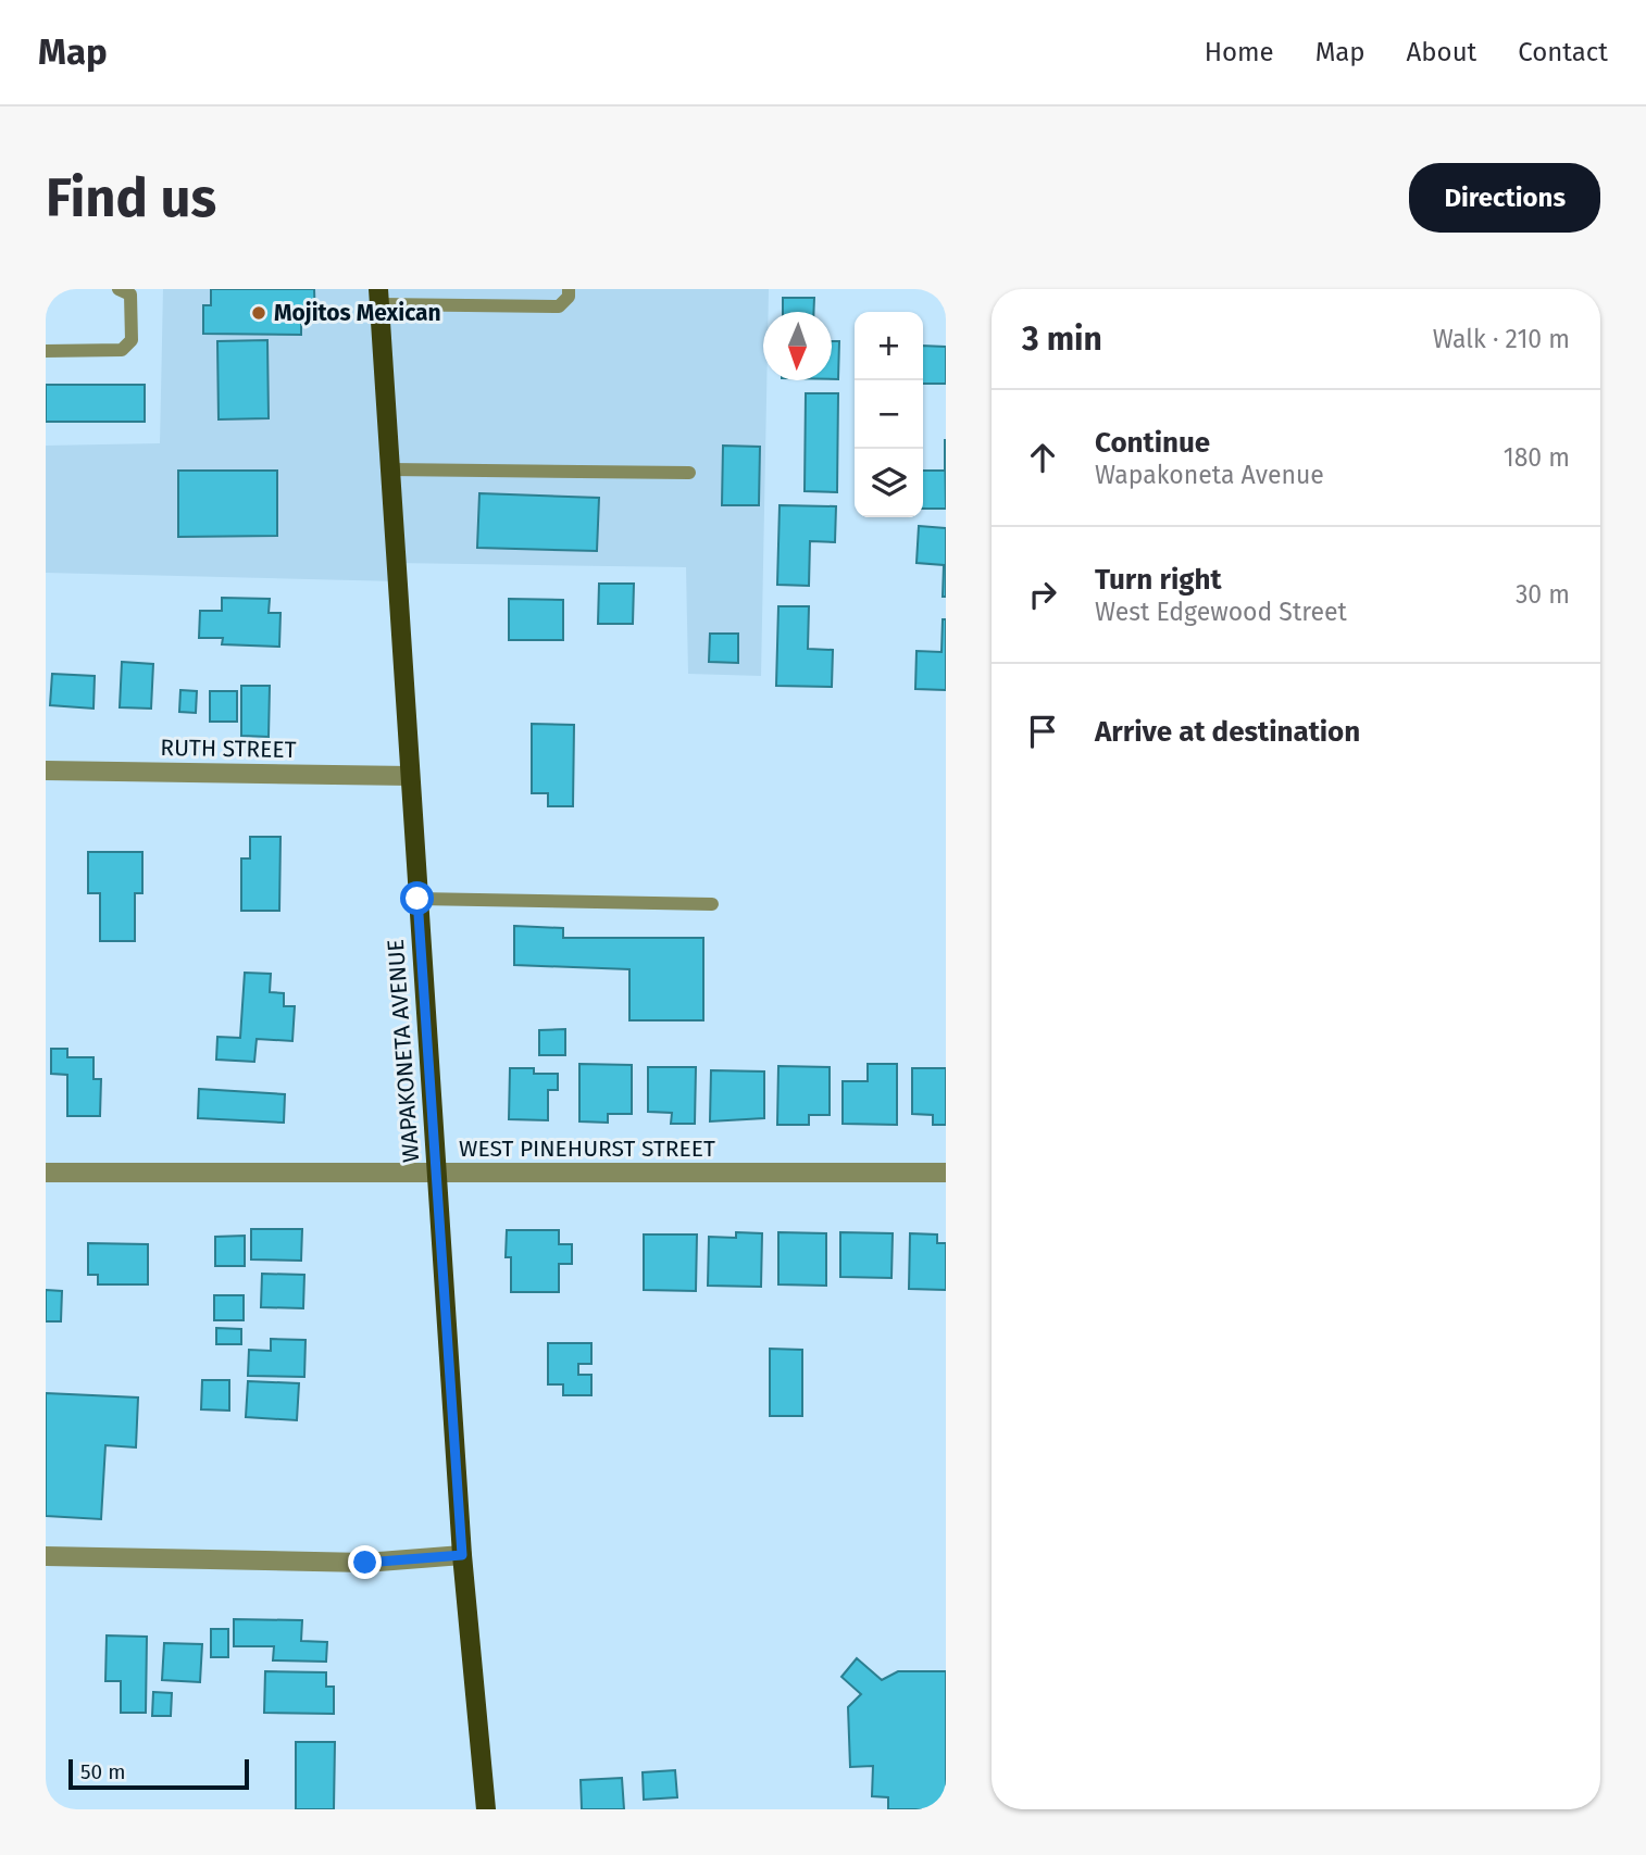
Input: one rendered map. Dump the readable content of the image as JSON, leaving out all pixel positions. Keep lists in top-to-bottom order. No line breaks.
{"streets":{"main road":["WAPAKONETA AVENUE"],"street":["RUTH STREET","WEST PINEHURST STREET"]},"crossings":[["RUTH STREET","WAPAKONETA AVENUE"],["WAPAKONETA AVENUE","WEST PINEHURST STREET"]],"places":["Mojitos Mexican"],"scale_bar":"50 m","north":"bottom","page":{"header":"Map","nav":["Home","Map","About","Contact"],"buttons":"Directions","title":"Find us","heading":["3 min","Walk · 210 m"],"map_buttons":["+","−"],"list":[["Continue","Wapakoneta Avenue","180 m"],["Turn right","West Edgewood Street","30 m"],"Arrive at destination"],"scale":"50 m"}}
